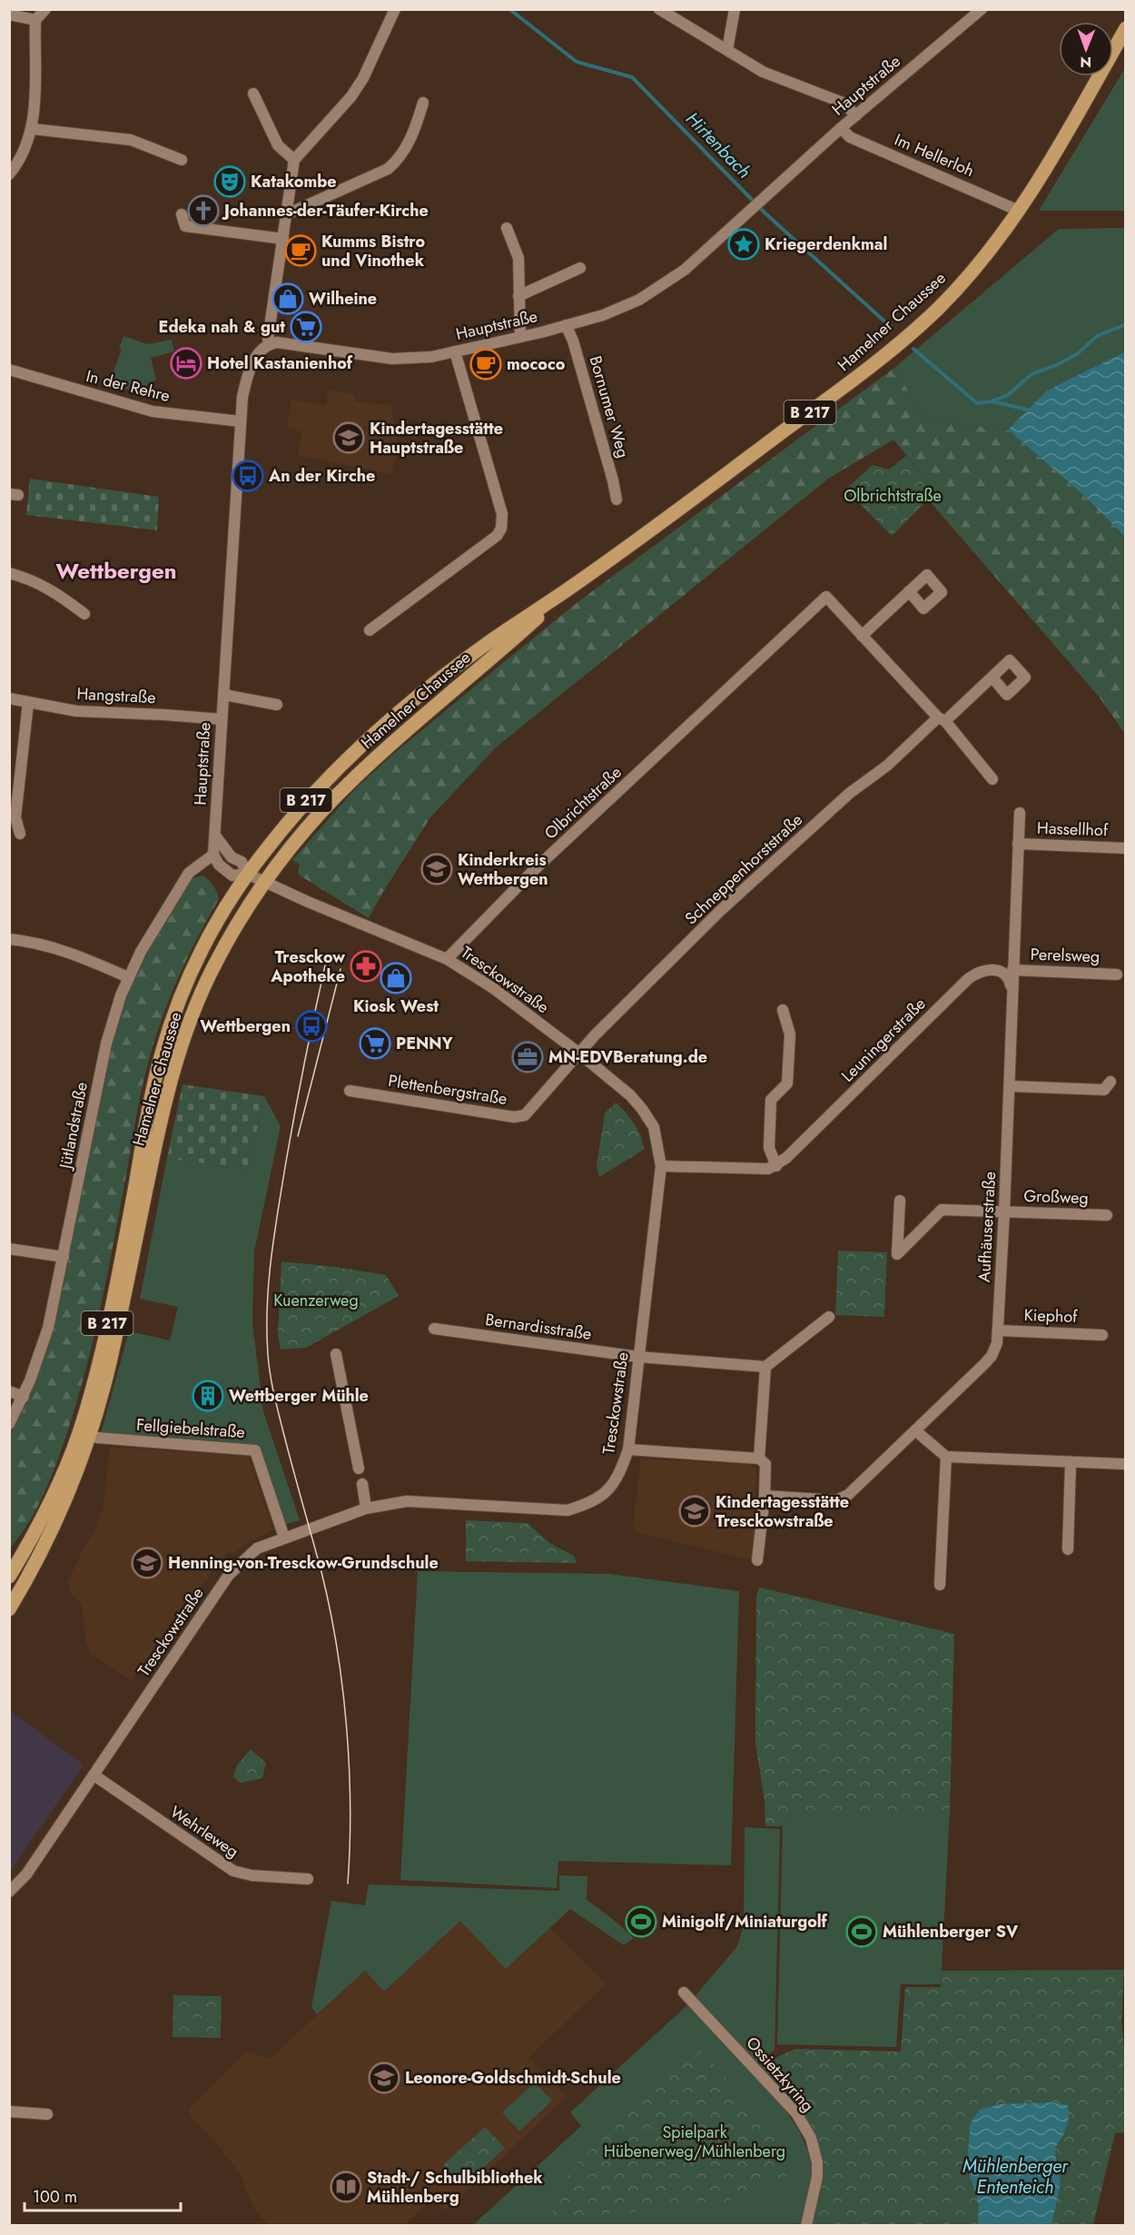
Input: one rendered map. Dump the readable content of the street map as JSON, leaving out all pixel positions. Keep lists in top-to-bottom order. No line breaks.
{"streets":{"main road":["Hamelner Chaussee","B 217"],"street":["Hauptstraße","Im Hellerloh","In der Rehre","Bornumer Weg","Hangstraße","Olbrichtstraße","Hassellhof","Schneppenhorststraße","Perelsweg","Tresckowstraße","Leuningerstraße","Plettenbergstraße","Jütlandstraße","Großweg","Aufhäuserstraße","Kiephof","Bernardisstraße","Fellgiebelstraße","Wehrleweg","Ossietzkyring"]},"crossings":[["Hauptstraße","Im Hellerloh"],["Hauptstraße","In der Rehre"],["Hauptstraße","Bornumer Weg"],["Hauptstraße","Hangstraße"],["Hauptstraße","Jütlandstraße"],["Im Hellerloh","Hamelner Chaussee"],["Hamelner Chaussee","Tresckowstraße"],["Olbrichtstraße","Schneppenhorststraße"],["Olbrichtstraße","Tresckowstraße"],["Hassellhof","Aufhäuserstraße"],["Schneppenhorststraße","Tresckowstraße"],["Schneppenhorststraße","Plettenbergstraße"],["Perelsweg","Aufhäuserstraße"],["Tresckowstraße","Plettenbergstraße"],["Tresckowstraße","Bernardisstraße"],["Tresckowstraße","Fellgiebelstraße"],["Tresckowstraße","Wehrleweg"],["Leuningerstraße","Aufhäuserstraße"],["Großweg","Aufhäuserstraße"],["Aufhäuserstraße","Kiephof"]],"districts":["Wettbergen"],"water":["Hirtenbach","Mühlenberger Ententeich"],"parks":["Olbrichtstraße","Kuenzerweg","Spielpark Hübenerweg/Mühlenberg"],"places":{"theatre":["Katakombe"],"church":["Johannes-der-Täufer-Kirche"],"place":["Kriegerdenkmal"],"cafe":["Kumms Bistro und Vinothek","mococo"],"shop":["Wilheine","Kiosk West"],"supermarket":["Edeka nah & gut","PENNY"],"hotel":["Hotel Kastanienhof"],"school or university":["Kindertagesstätte Hauptstraße","Kinderkreis Wettbergen","Kindertagesstätte Tresckowstraße","Henning-von-Tresckow-Grundschule","Leonore-Goldschmidt-Schule"],"bus stop":["An der Kirche","Wettbergen"],"pharmacy":["Tresckow Apotheke"],"office":["MN-EDVBeratung.de"],"building":["Wettberger Mühle"],"sports":["Minigolf/Miniaturgolf","Mühlenberger SV"],"library":["Stadt-/ Schulbibliothek Mühlenberg"]},"scale_bar":"100 m","north":"bottom"}
